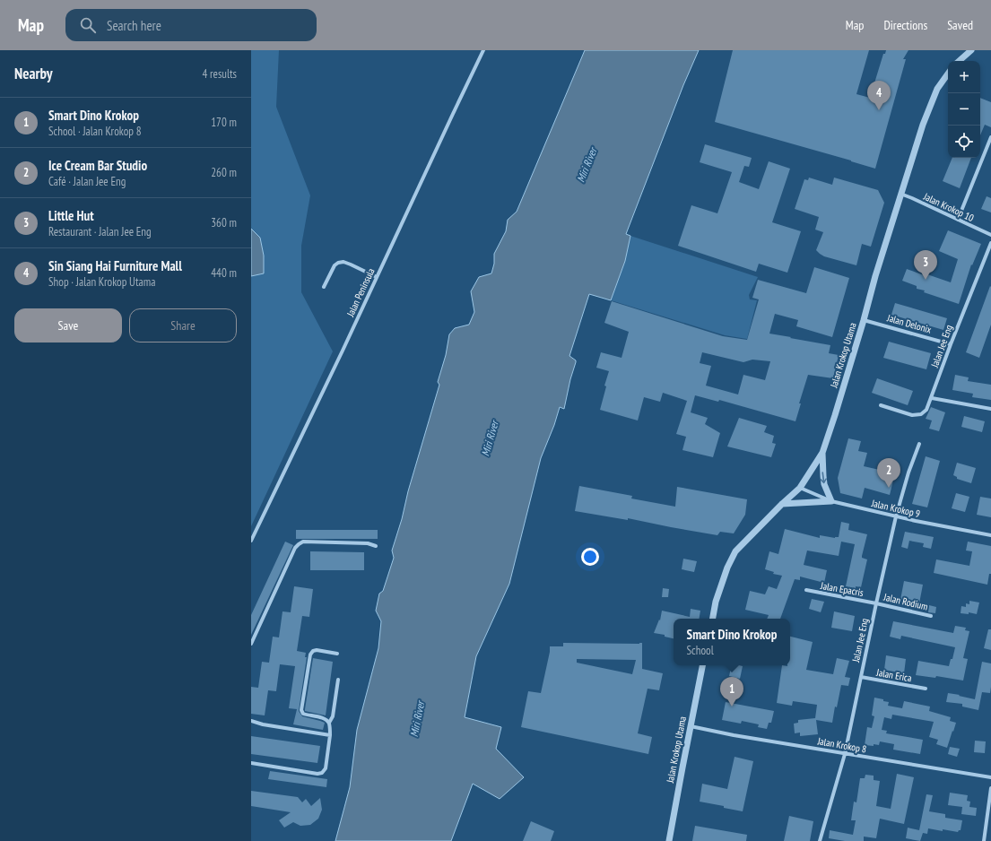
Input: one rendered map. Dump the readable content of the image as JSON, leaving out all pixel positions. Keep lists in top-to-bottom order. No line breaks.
{"streets":{"street":["Jalan Krokop 10","Jalan Peninsula","Jalan Delonix","Jalan Jee Eng","Jalan Krokop Utama","Jalan Krokop 9","Jalan Epacris","Jalan Rodium","Jalan Erica","Jalan Krokop 8"]},"crossings":[["Jalan Krokop 10","Jalan Krokop Utama"],["Jalan Delonix","Jalan Jee Eng"],["Jalan Delonix","Jalan Krokop Utama"],["Jalan Jee Eng","Jalan Krokop 9"],["Jalan Jee Eng","Jalan Epacris"],["Jalan Jee Eng","Jalan Rodium"],["Jalan Jee Eng","Jalan Erica"],["Jalan Jee Eng","Jalan Krokop 8"],["Jalan Krokop Utama","Jalan Krokop 9"],["Jalan Krokop Utama","Jalan Krokop 8"],["Jalan Epacris","Jalan Rodium"]],"water":["Miri River"],"page":{"header":"Map","search":"Search here","nav":["Map","Directions","Saved"],"heading":["Nearby","4 results"],"map_buttons":["+","−"],"pins":["4","3","2","1"],"list":[{"mark":"1","name":"Smart Dino Krokop","note":"School · Jalan Krokop 8","value":"170 m"},{"mark":"2","name":"Ice Cream Bar Studio","note":"Café · Jalan Jee Eng","value":"260 m"},{"mark":"3","name":"Little Hut","note":"Restaurant · Jalan Jee Eng","value":"360 m"},{"mark":"4","name":"Sin Siang Hai Furniture Mall","note":"Shop · Jalan Krokop Utama","value":"440 m"}],"buttons":["Save","Share"],"popup":["Smart Dino Krokop","School"]}}
